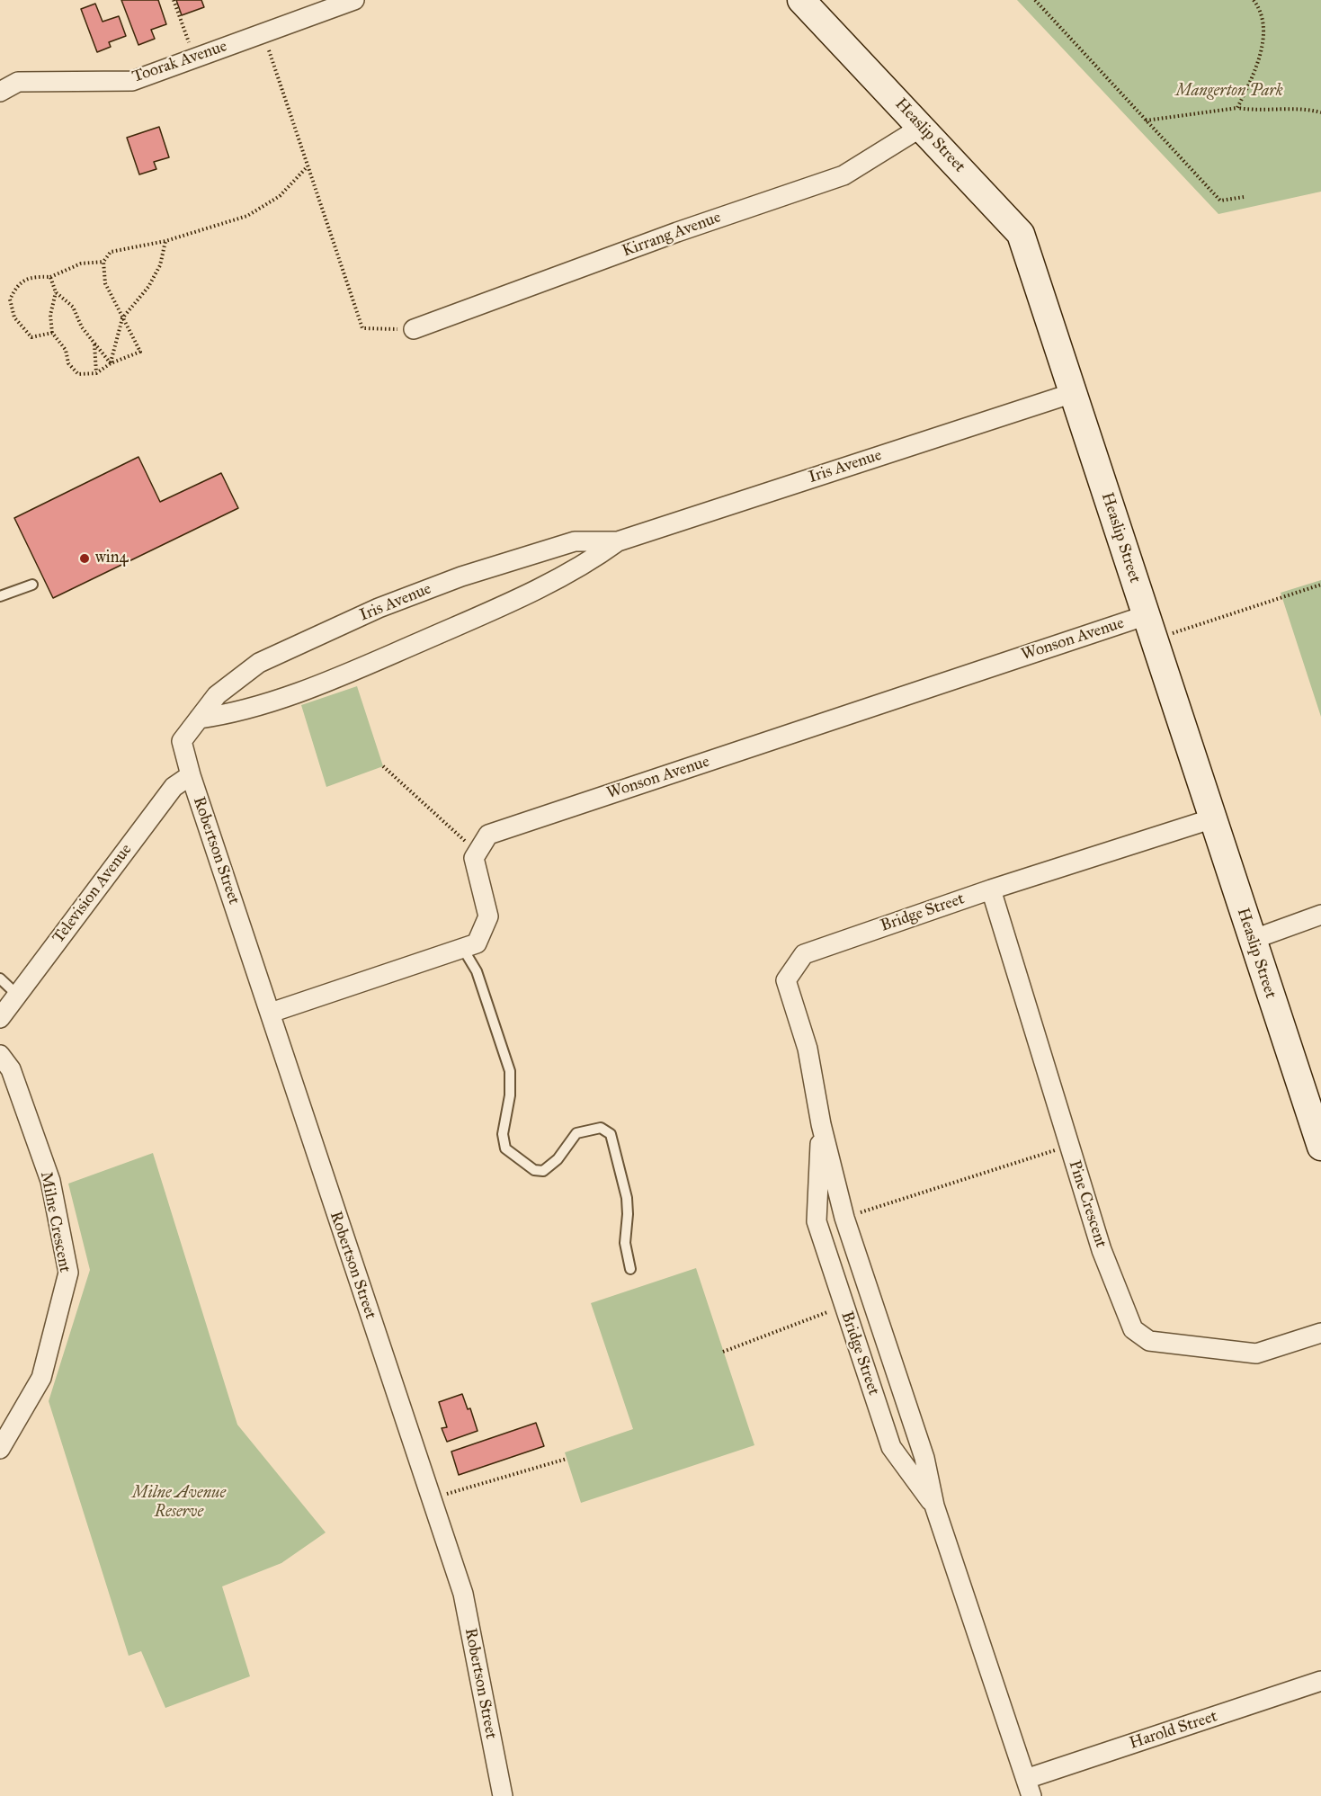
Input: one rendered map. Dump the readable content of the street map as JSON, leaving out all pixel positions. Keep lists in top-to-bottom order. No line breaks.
{"streets":{"street":["Toorak Avenue","Heaslip Street","Kirrang Avenue","Iris Avenue","Wonson Avenue","Robertson Street","Television Avenue","Bridge Street","Pine Crescent","Milne Crescent","Harold Street"]},"crossings":[["Heaslip Street","Kirrang Avenue"],["Heaslip Street","Iris Avenue"],["Heaslip Street","Wonson Avenue"],["Heaslip Street","Bridge Street"],["Iris Avenue","Robertson Street"],["Robertson Street","Television Avenue"],["Bridge Street","Pine Crescent"],["Bridge Street","Harold Street"]],"parks":["Mangerton Park","Milne Avenue Reserve"],"places":["win4"]}
